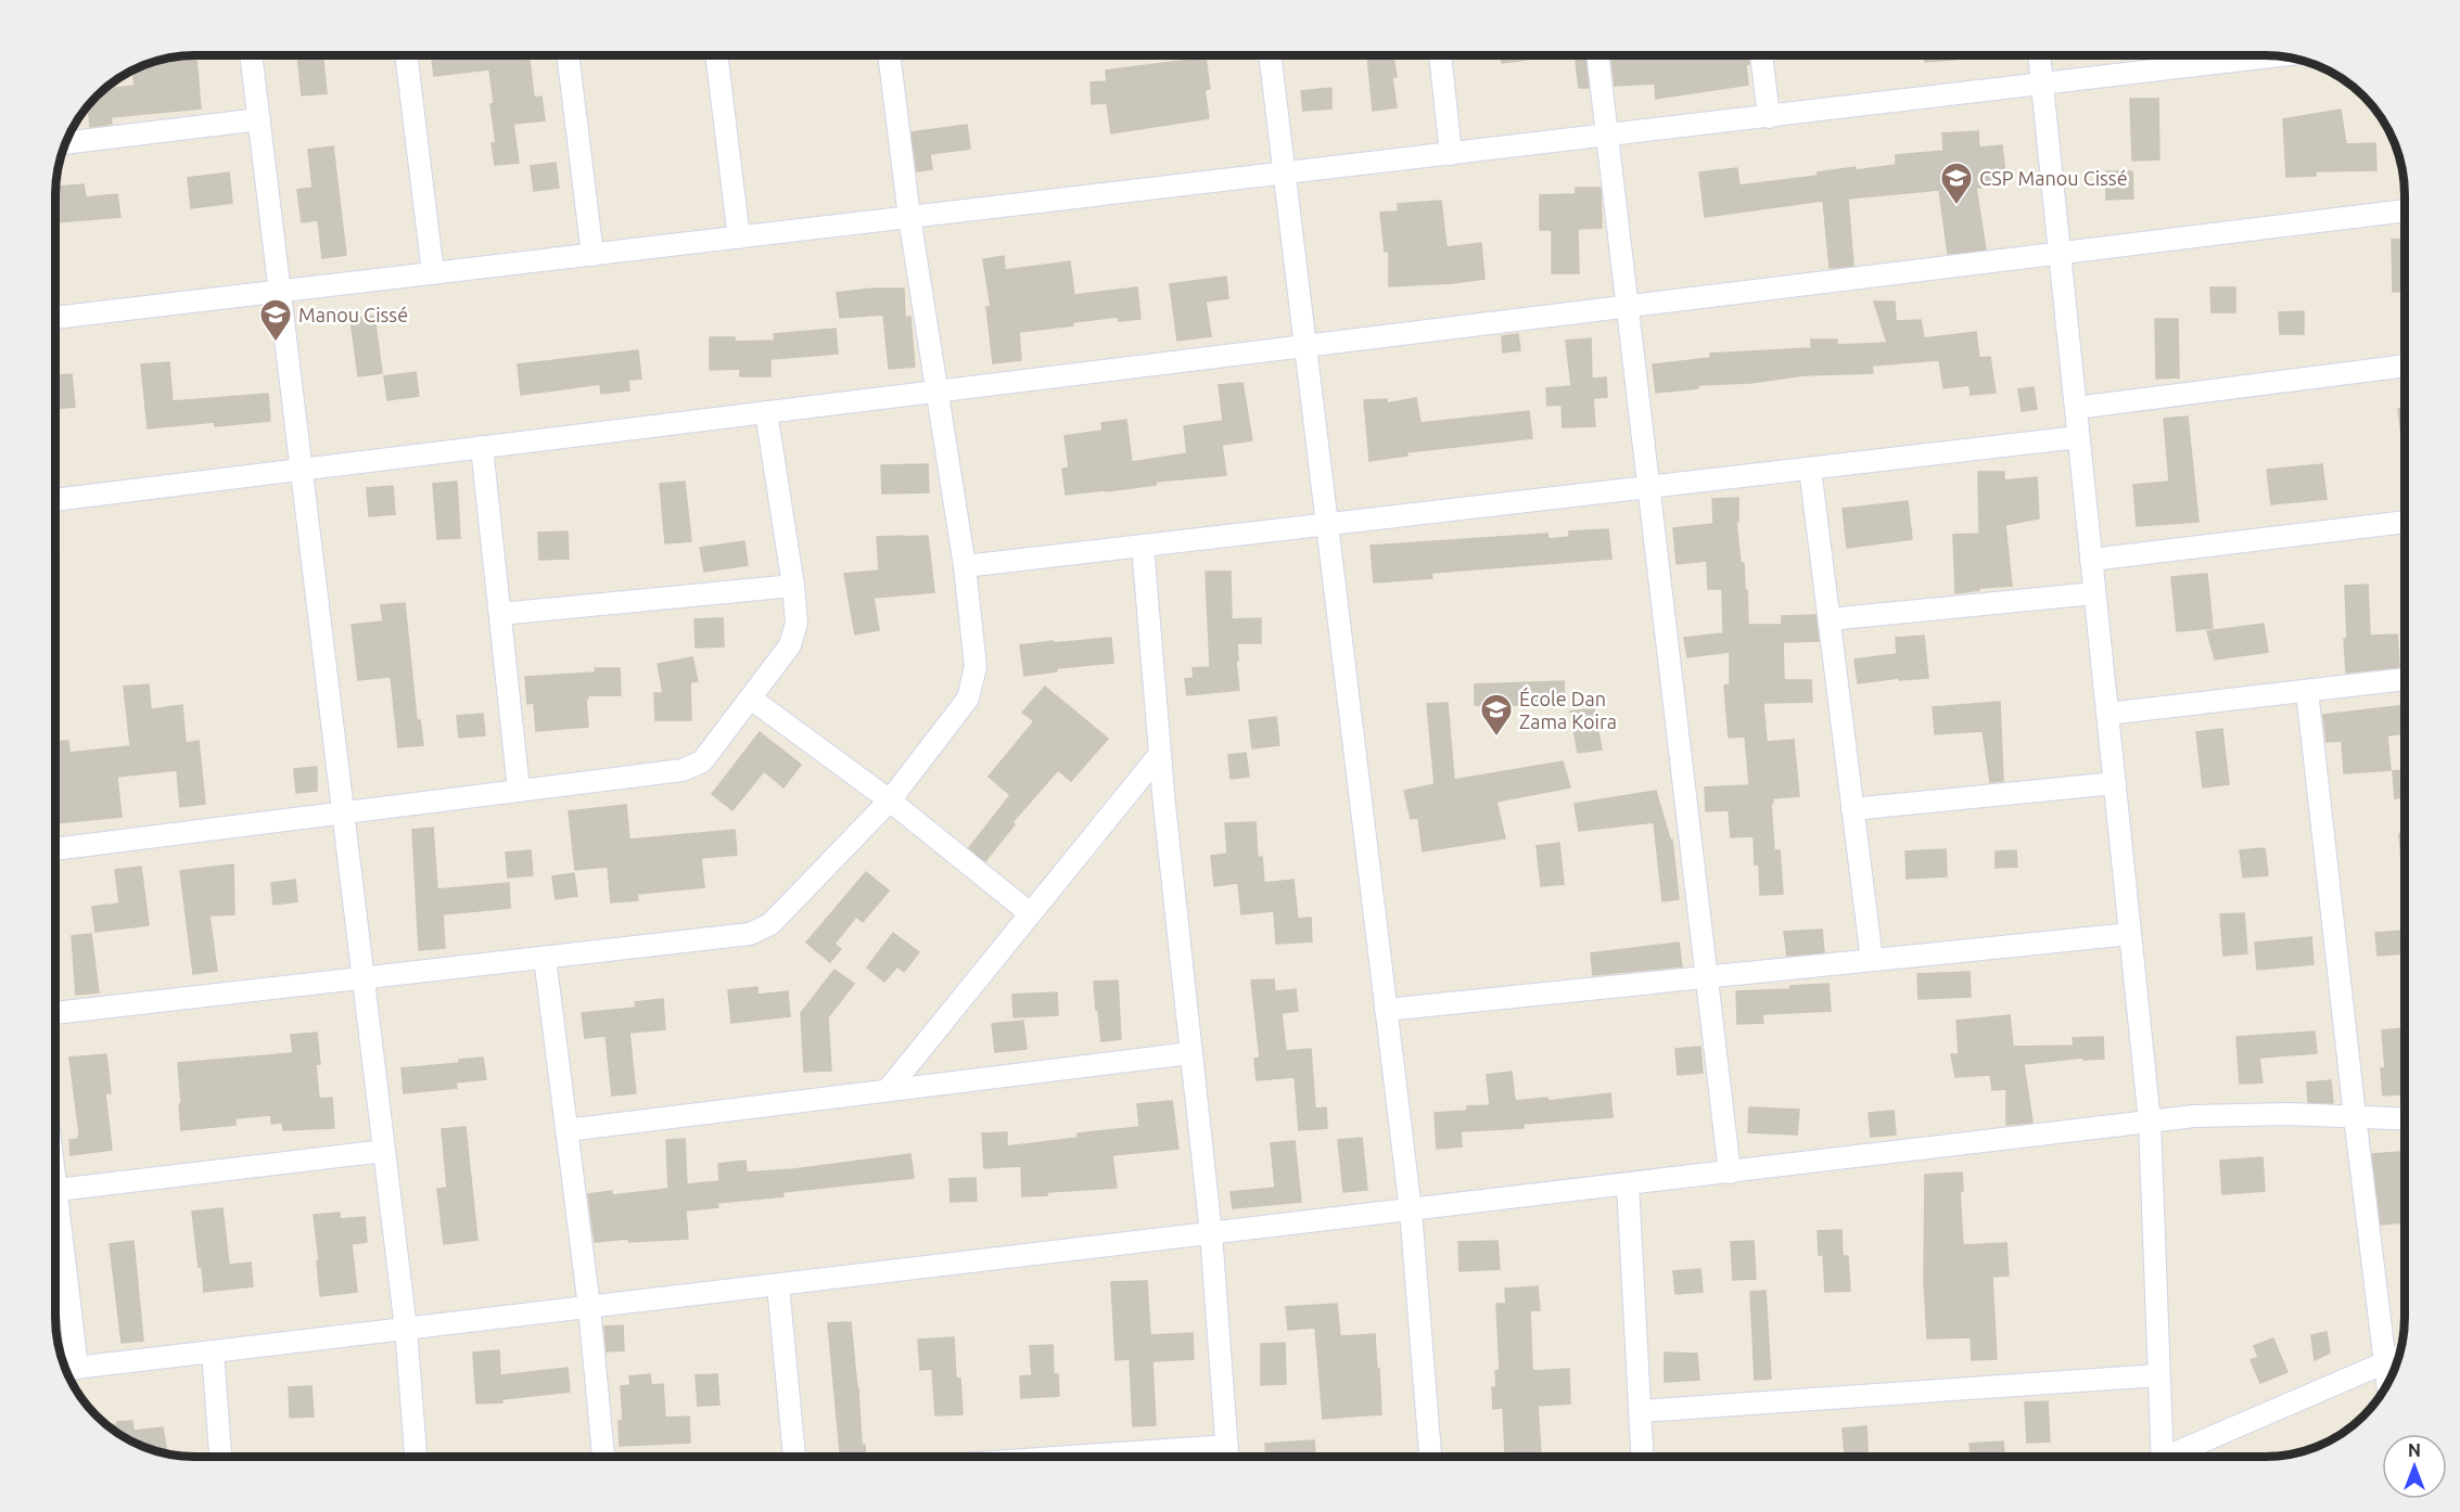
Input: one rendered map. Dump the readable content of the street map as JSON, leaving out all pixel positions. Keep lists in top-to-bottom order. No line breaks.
{"places":{"school or university":["CSP Manou Cissé","Manou Cissé","École Dan Zama Koira"]},"north":"top"}
